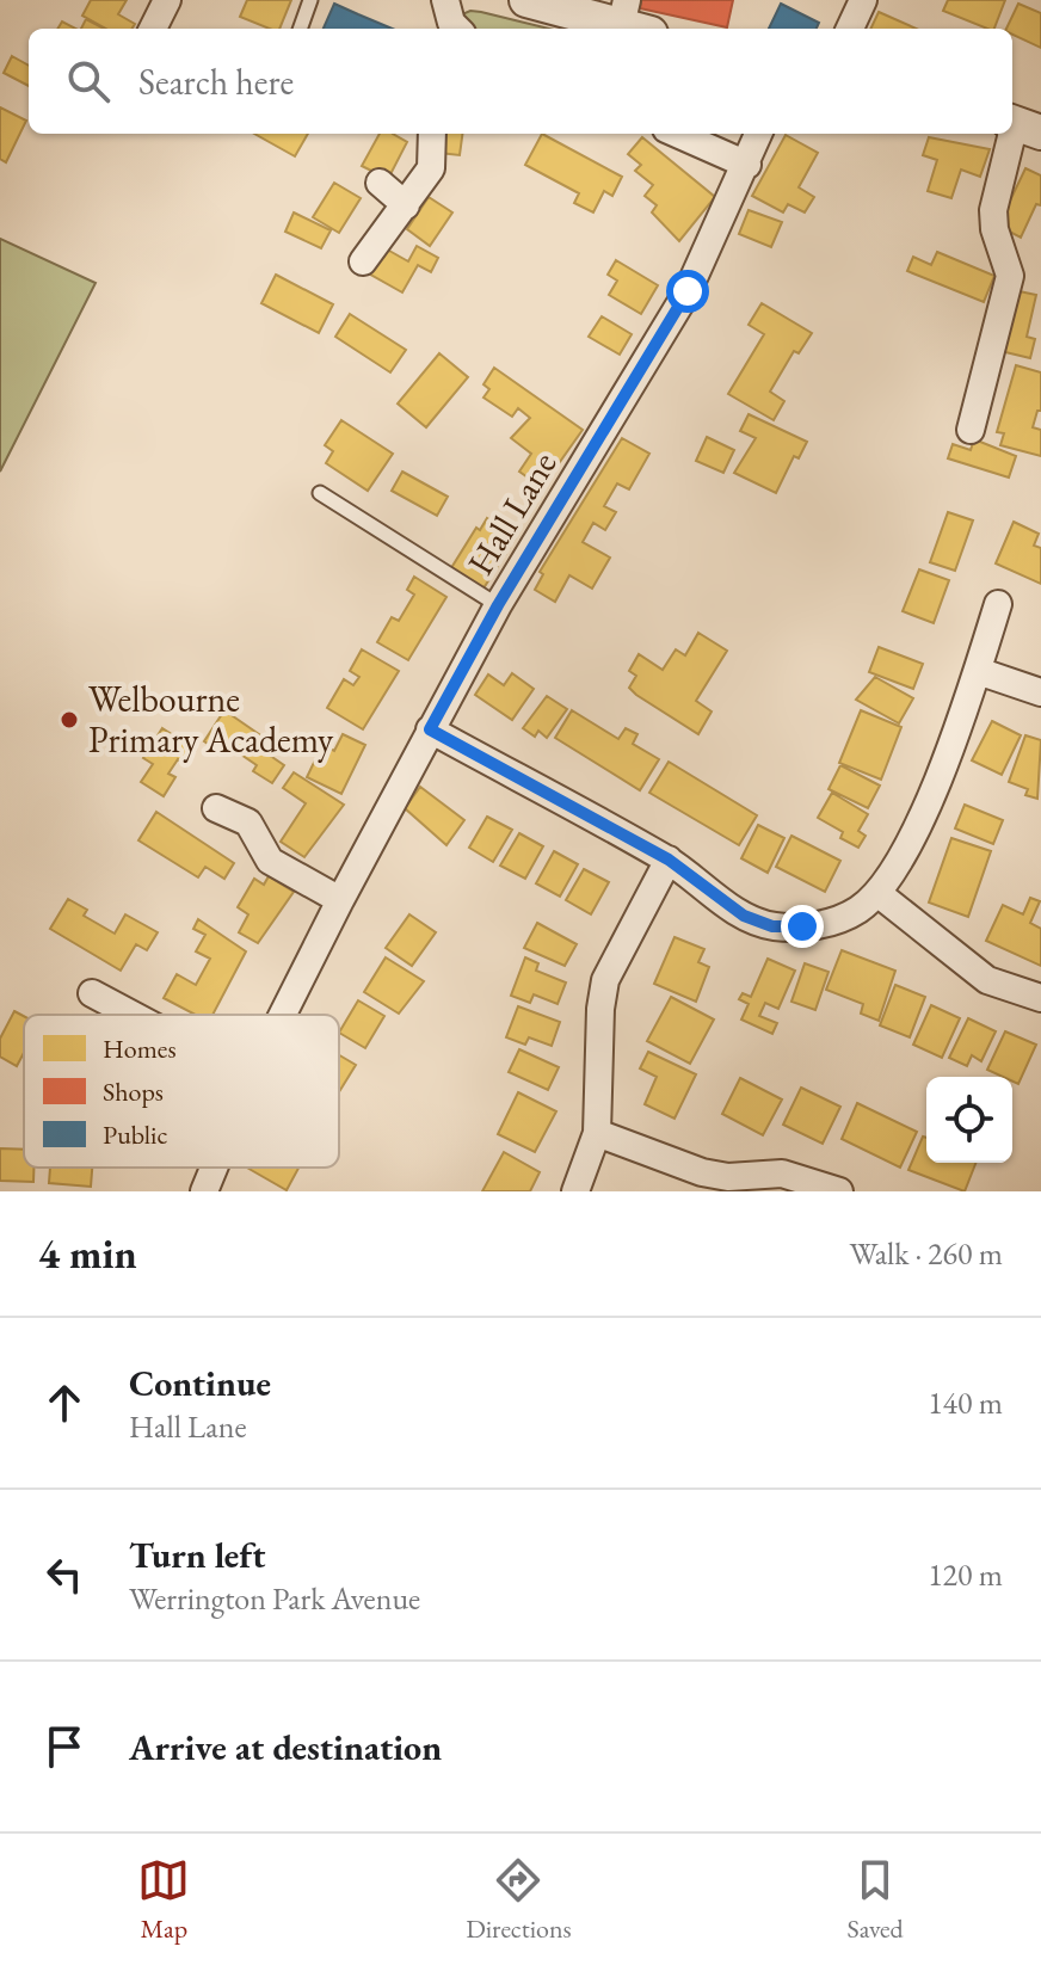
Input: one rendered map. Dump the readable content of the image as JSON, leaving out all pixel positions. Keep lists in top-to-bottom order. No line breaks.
{"streets":{"street":["Hall Lane"]},"places":["Welbourne Primary Academy"],"legend":["Homes","Shops","Public"],"page":{"search":"Search here","heading":["4 min","Walk · 260 m"],"list":[["Continue","Hall Lane","140 m"],["Turn left","Werrington Park Avenue","120 m"],"Arrive at destination"],"nav":["Map","Directions","Saved"]}}
